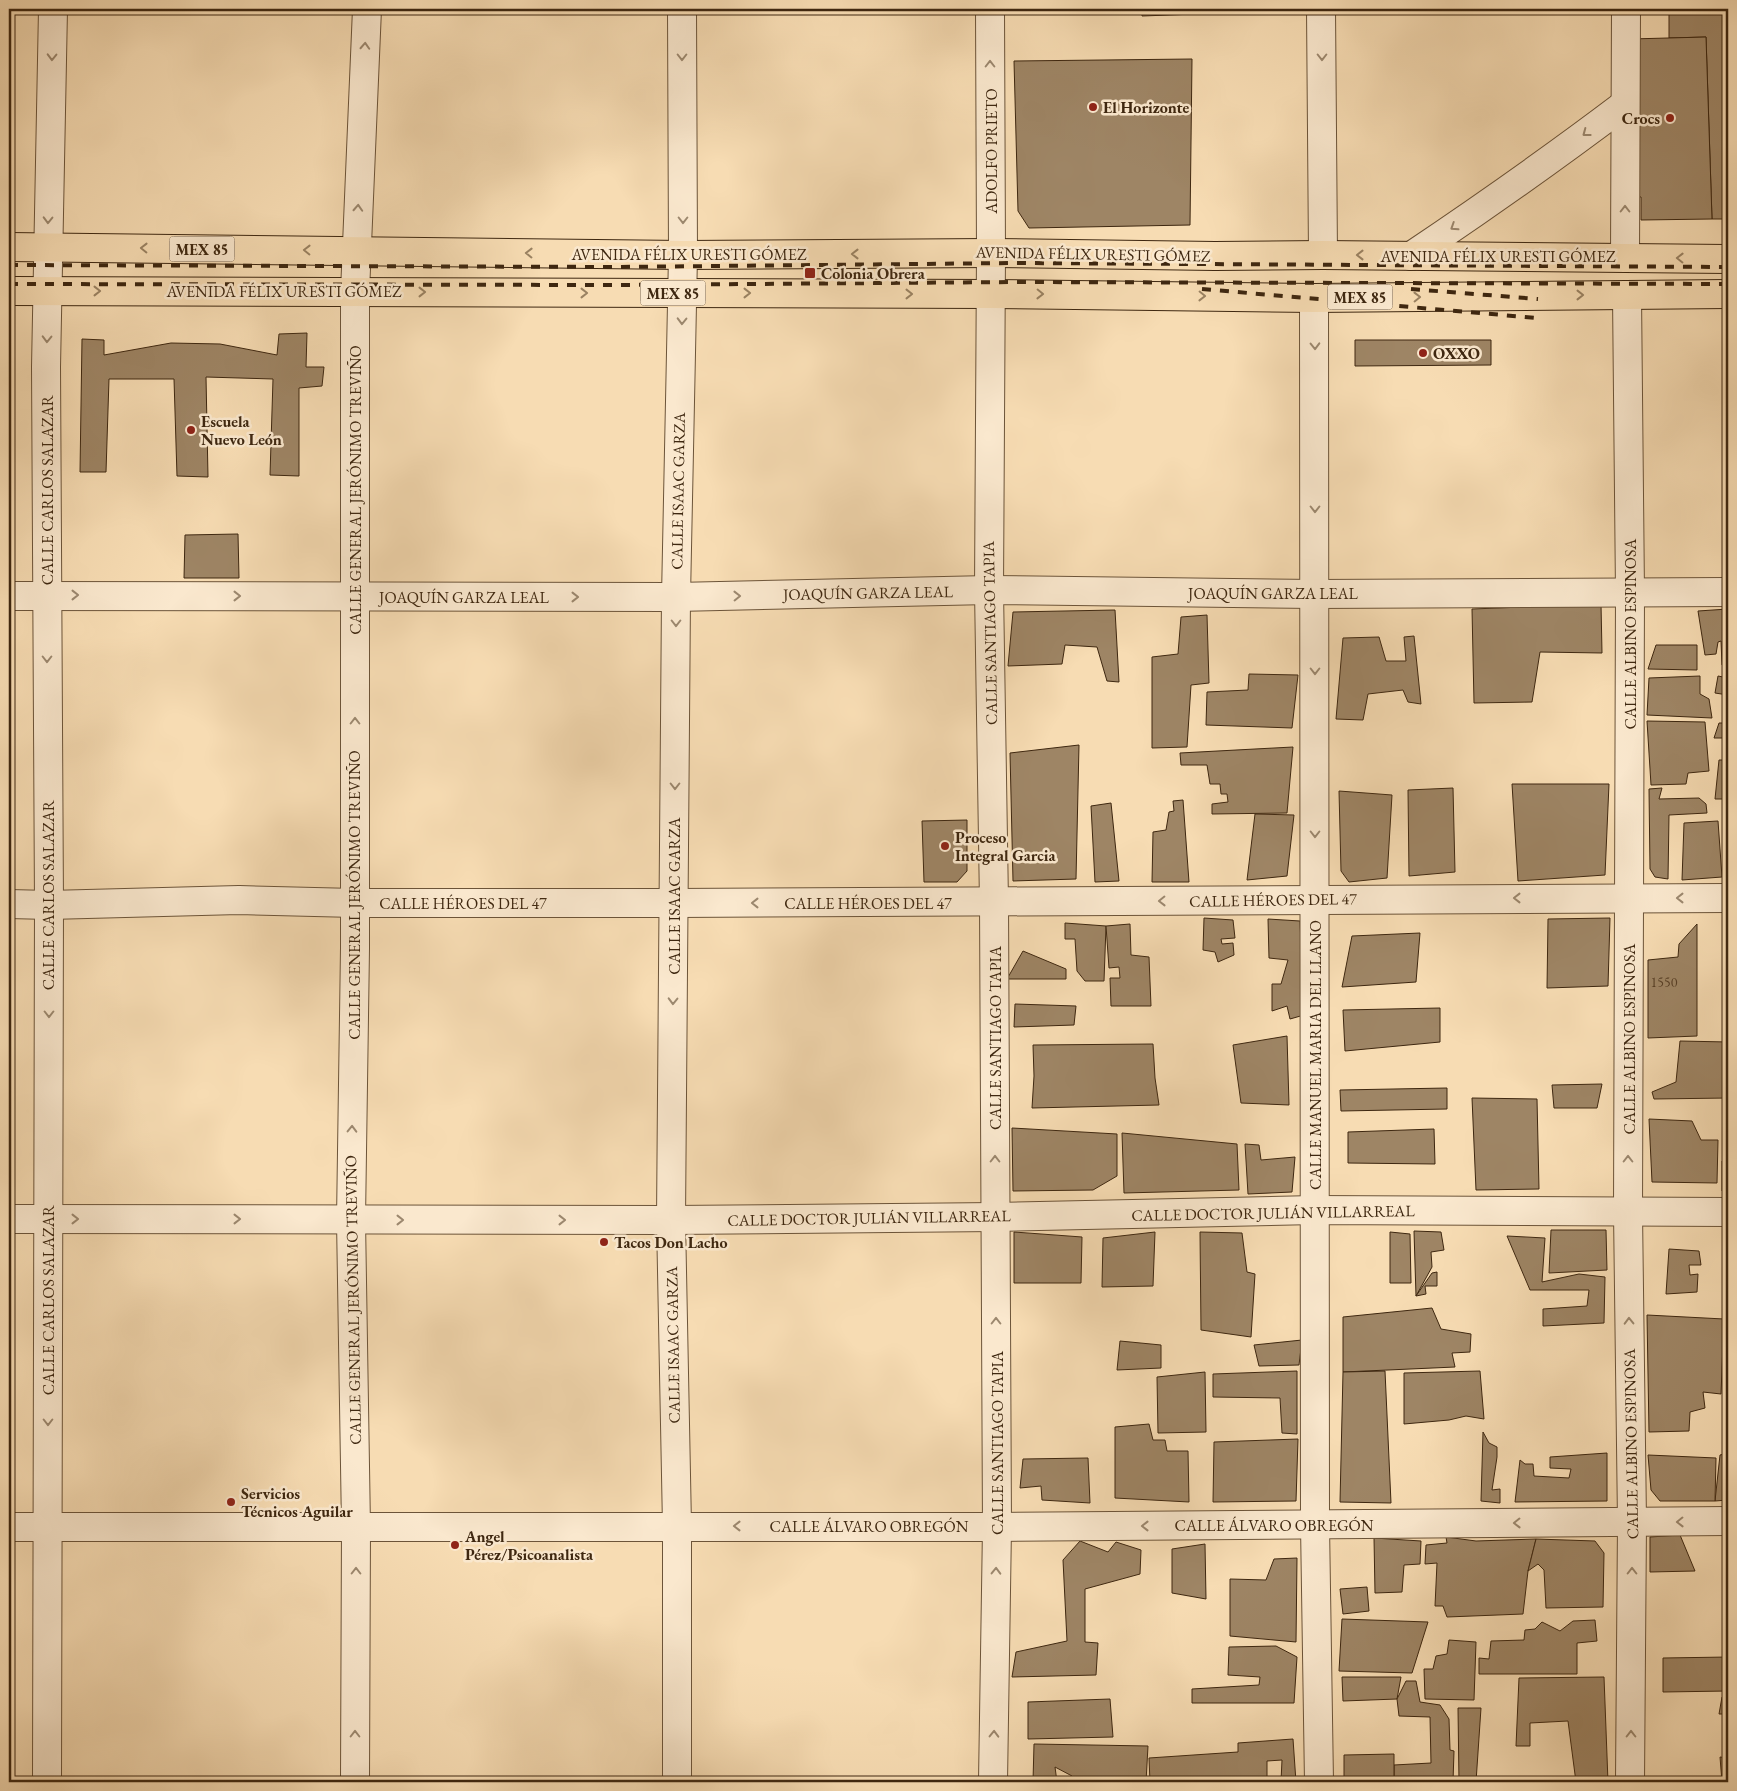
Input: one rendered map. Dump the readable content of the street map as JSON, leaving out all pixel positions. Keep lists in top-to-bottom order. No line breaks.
{"streets":{"main road":["MEX 85","AVENIDA FÉLIX URESTI GÓMEZ"],"street":["ADOLFO PRIETO","CALLE CARLOS SALAZAR","CALLE GENERAL JERÓNIMO TREVIÑO","CALLE ISAAC GARZA","JOAQUÍN GARZA LEAL","CALLE SANTIAGO TAPIA","CALLE ALBINO ESPINOSA","CALLE HÉROES DEL 47","CALLE MANUEL MARIA DEL LLANO","CALLE DOCTOR JULIÁN VILLARREAL","CALLE ÁLVARO OBREGÓN"]},"crossings":[["ADOLFO PRIETO","AVENIDA FÉLIX URESTI GÓMEZ"],["ADOLFO PRIETO","CALLE SANTIAGO TAPIA"],["AVENIDA FÉLIX URESTI GÓMEZ","CALLE CARLOS SALAZAR"],["AVENIDA FÉLIX URESTI GÓMEZ","CALLE GENERAL JERÓNIMO TREVIÑO"],["AVENIDA FÉLIX URESTI GÓMEZ","CALLE ISAAC GARZA"],["AVENIDA FÉLIX URESTI GÓMEZ","CALLE SANTIAGO TAPIA"],["AVENIDA FÉLIX URESTI GÓMEZ","CALLE ALBINO ESPINOSA"],["AVENIDA FÉLIX URESTI GÓMEZ","CALLE MANUEL MARIA DEL LLANO"],["CALLE CARLOS SALAZAR","JOAQUÍN GARZA LEAL"],["CALLE CARLOS SALAZAR","CALLE HÉROES DEL 47"],["CALLE CARLOS SALAZAR","CALLE DOCTOR JULIÁN VILLARREAL"],["CALLE CARLOS SALAZAR","CALLE ÁLVARO OBREGÓN"],["CALLE GENERAL JERÓNIMO TREVIÑO","JOAQUÍN GARZA LEAL"],["CALLE GENERAL JERÓNIMO TREVIÑO","CALLE HÉROES DEL 47"],["CALLE GENERAL JERÓNIMO TREVIÑO","CALLE DOCTOR JULIÁN VILLARREAL"],["CALLE GENERAL JERÓNIMO TREVIÑO","CALLE ÁLVARO OBREGÓN"],["CALLE ISAAC GARZA","JOAQUÍN GARZA LEAL"],["CALLE ISAAC GARZA","CALLE HÉROES DEL 47"],["CALLE ISAAC GARZA","CALLE DOCTOR JULIÁN VILLARREAL"],["CALLE ISAAC GARZA","CALLE ÁLVARO OBREGÓN"],["JOAQUÍN GARZA LEAL","CALLE SANTIAGO TAPIA"],["JOAQUÍN GARZA LEAL","CALLE ALBINO ESPINOSA"],["JOAQUÍN GARZA LEAL","CALLE MANUEL MARIA DEL LLANO"],["CALLE SANTIAGO TAPIA","CALLE HÉROES DEL 47"],["CALLE SANTIAGO TAPIA","CALLE DOCTOR JULIÁN VILLARREAL"],["CALLE SANTIAGO TAPIA","CALLE ÁLVARO OBREGÓN"],["CALLE ALBINO ESPINOSA","CALLE HÉROES DEL 47"],["CALLE ALBINO ESPINOSA","CALLE DOCTOR JULIÁN VILLARREAL"],["CALLE ALBINO ESPINOSA","CALLE ÁLVARO OBREGÓN"],["CALLE HÉROES DEL 47","CALLE MANUEL MARIA DEL LLANO"],["CALLE MANUEL MARIA DEL LLANO","CALLE DOCTOR JULIÁN VILLARREAL"],["CALLE MANUEL MARIA DEL LLANO","CALLE ÁLVARO OBREGÓN"]],"one_way":["ADOLFO PRIETO","CALLE CARLOS SALAZAR","CALLE GENERAL JERÓNIMO TREVIÑO","CALLE ISAAC GARZA","JOAQUÍN GARZA LEAL","CALLE SANTIAGO TAPIA","CALLE ALBINO ESPINOSA","CALLE HÉROES DEL 47","CALLE MANUEL MARIA DEL LLANO","CALLE DOCTOR JULIÁN VILLARREAL","CALLE ÁLVARO OBREGÓN"],"places":{"other":["El Horizonte","Crocs","OXXO","Escuela Nuevo León","Proceso Integral Garcia","Tacos Don Lacho","Servicios Técnicos Aguilar","Angel Pérez/Psicoanalista"],"transit":["Colonia Obrera"]},"house_numbers":["1550"]}
